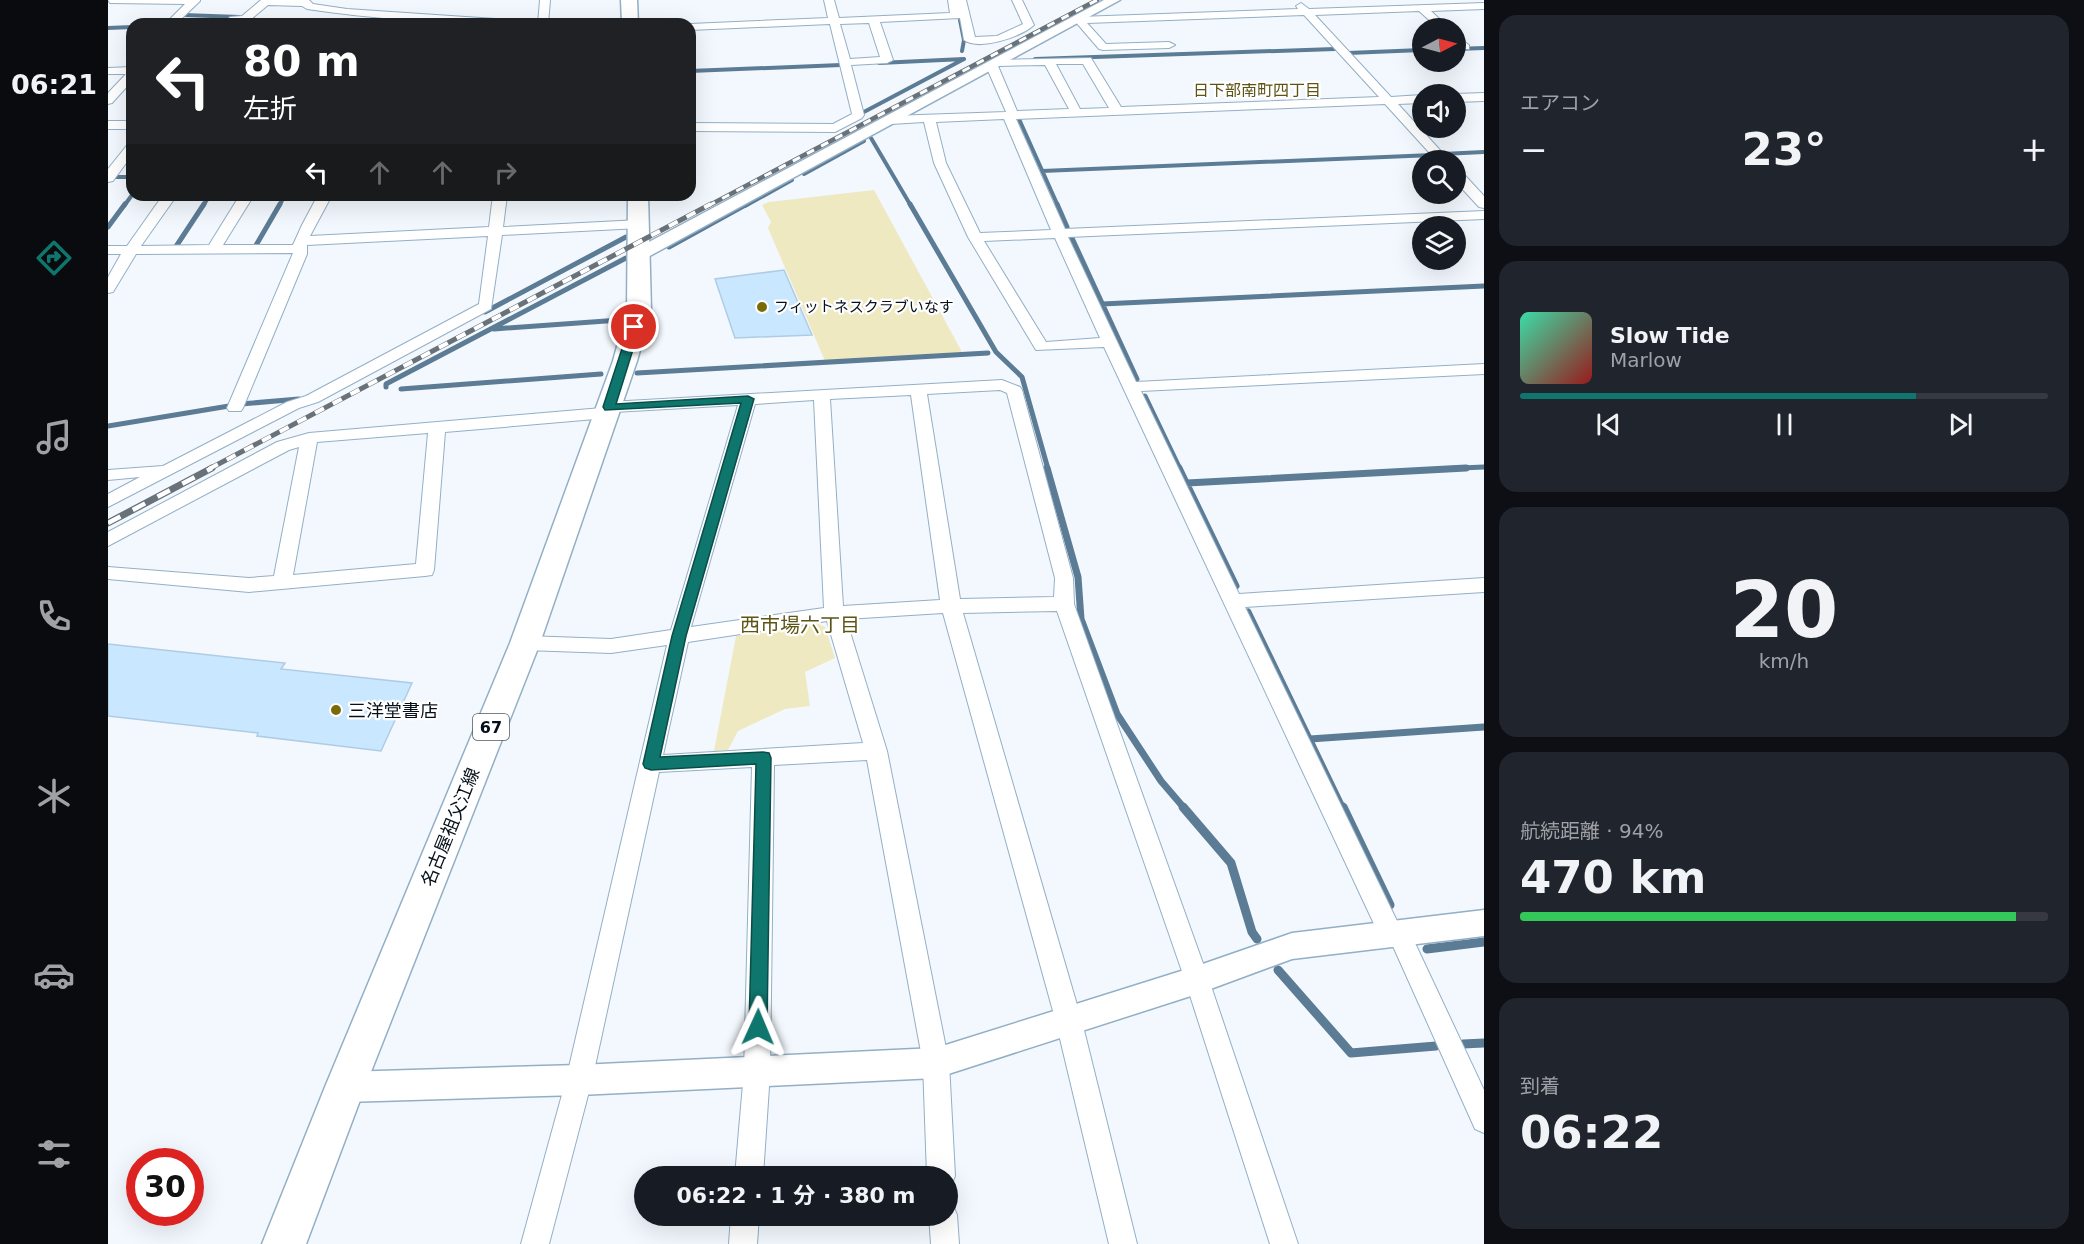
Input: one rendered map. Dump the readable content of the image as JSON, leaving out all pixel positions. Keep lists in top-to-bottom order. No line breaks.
{"streets":{"main road":["67","名古屋祖父江線"]},"districts":["日下部南町四丁目","西市場六丁目"],"places":["フィットネスクラブいなす","三洋堂書店"],"north":"right","page":{"tabs":"06:21","tile":["エアコン",["20","km/h"],["航続距離 · 94%","470 km"],["到着","06:22"]],"turn":["80 m","左折"],"heat":["−","23°","+"],"song":["Slow Tide","Marlow"],"limit":"30","trip":"06:22 · 1 分 · 380 m"}}
